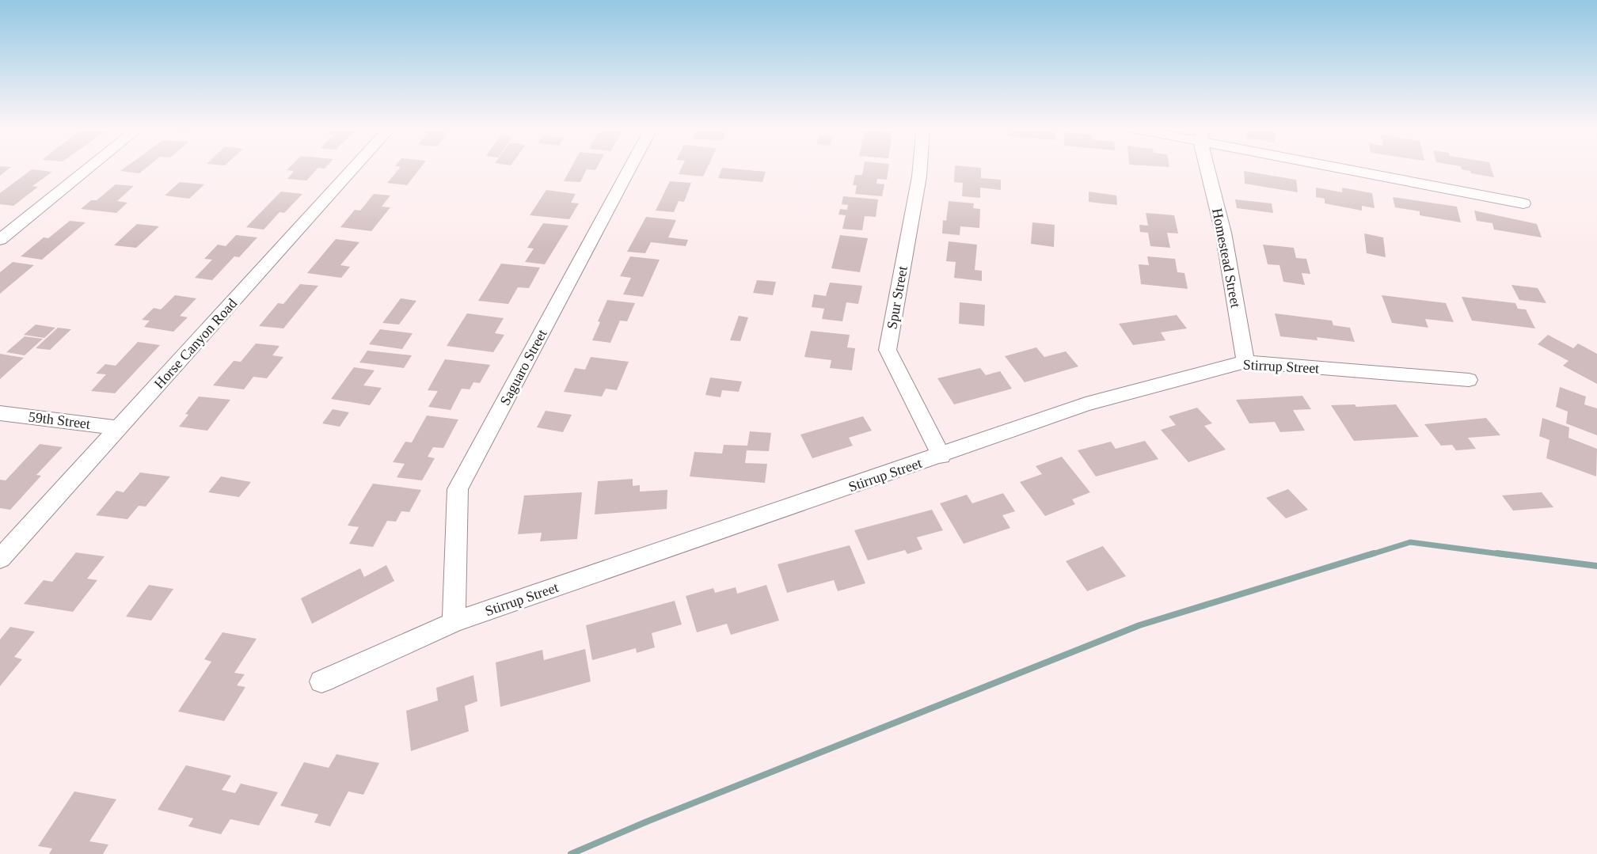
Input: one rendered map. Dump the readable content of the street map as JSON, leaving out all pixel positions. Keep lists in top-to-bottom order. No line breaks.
{"streets":{"street":["Homestead Street","Spur Street","Horse Canyon Road","Stirrup Street","Saguaro Street","59th Street"]},"crossings":[["Homestead Street","Stirrup Street"],["Spur Street","Stirrup Street"],["Horse Canyon Road","59th Street"],["Stirrup Street","Saguaro Street"]]}
